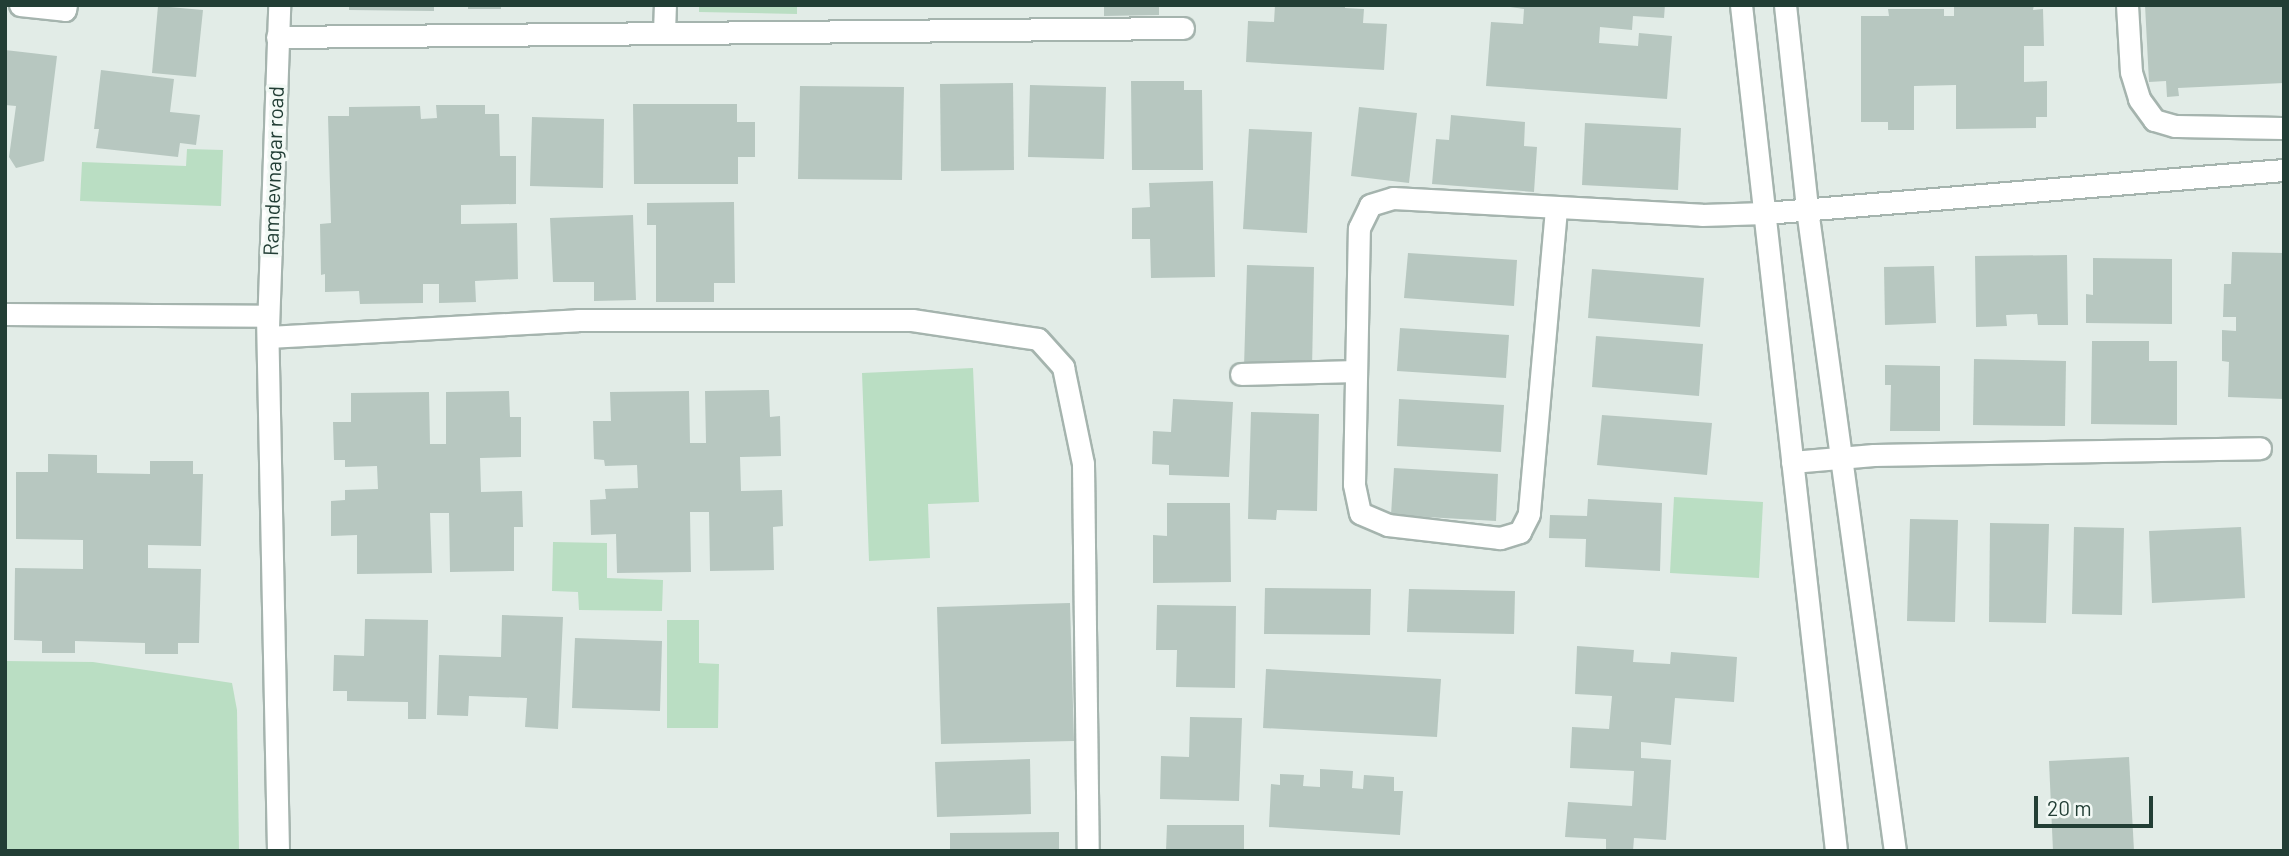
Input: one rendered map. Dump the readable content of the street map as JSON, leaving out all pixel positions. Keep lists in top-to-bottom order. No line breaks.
{"streets":{"street":["Ramdevnagar road"]},"scale_bar":"20 m"}
